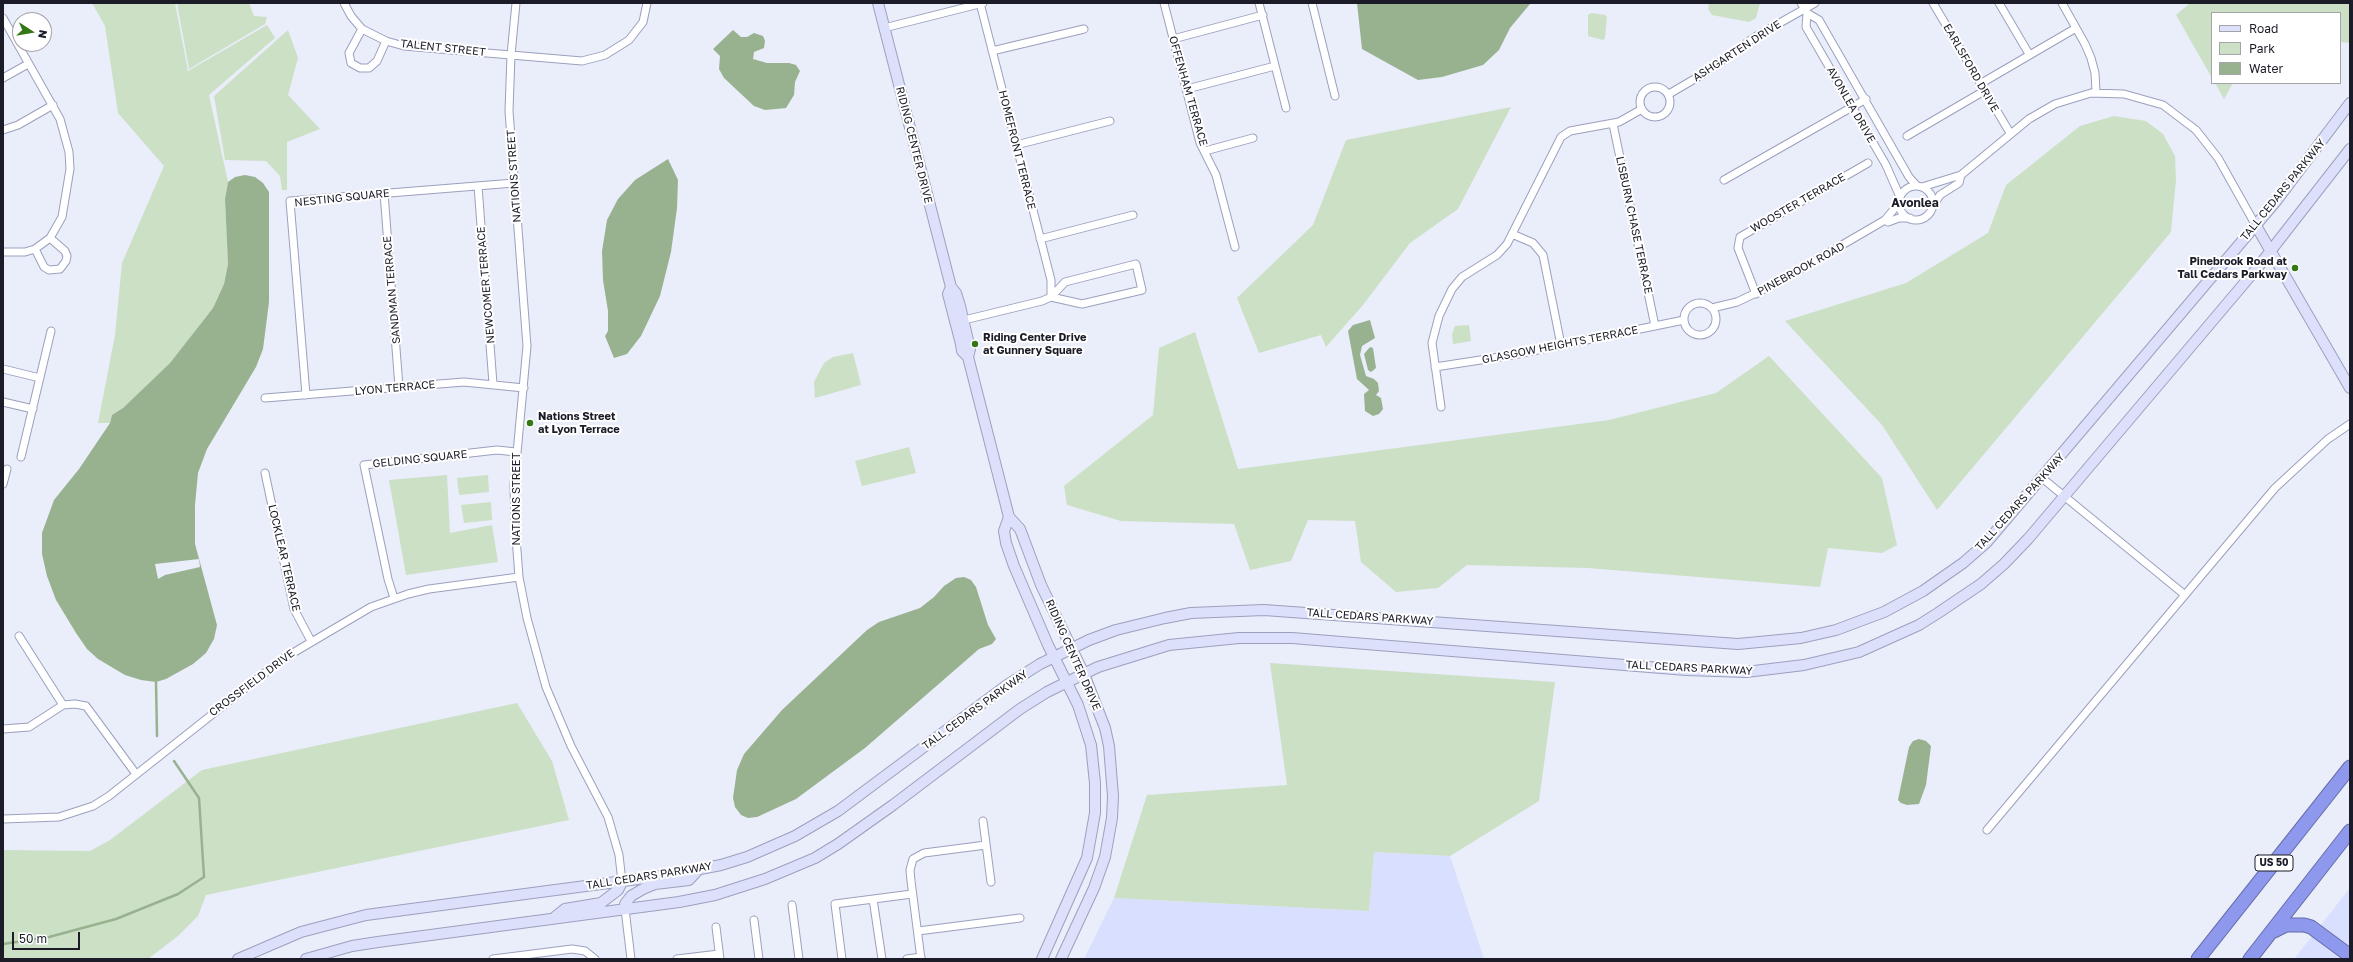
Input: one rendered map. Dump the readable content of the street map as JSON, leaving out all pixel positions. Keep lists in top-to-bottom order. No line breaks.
{"streets":{"highway":["US 50"],"main road":["RIDING CENTER DRIVE","TALL CEDARS PARKWAY"],"street":["TALENT STREET","ASHGARTEN DRIVE","EARLSFORD DRIVE","OFFENHAM TERRACE","AVONLEA DRIVE","HOMEFRONT TERRACE","NATIONS STREET","NESTING SQUARE","WOOSTER TERRACE","LISBURN CHASE TERRACE","PINEBROOK ROAD","NEWCOMER TERRACE","SANDMAN TERRACE","GLASGOW HEIGHTS TERRACE","LYON TERRACE","GELDING SQUARE","LOCKLEAR TERRACE","CROSSFIELD DRIVE"]},"crossings":[["TALENT STREET","NATIONS STREET"],["ASHGARTEN DRIVE","AVONLEA DRIVE"],["AVONLEA DRIVE","PINEBROOK ROAD"],["RIDING CENTER DRIVE","TALL CEDARS PARKWAY"],["NATIONS STREET","TALL CEDARS PARKWAY"],["NATIONS STREET","NESTING SQUARE"],["NATIONS STREET","LYON TERRACE"],["NATIONS STREET","GELDING SQUARE"],["NATIONS STREET","CROSSFIELD DRIVE"],["NESTING SQUARE","NEWCOMER TERRACE"],["NESTING SQUARE","SANDMAN TERRACE"],["NESTING SQUARE","LYON TERRACE"],["WOOSTER TERRACE","PINEBROOK ROAD"],["LISBURN CHASE TERRACE","GLASGOW HEIGHTS TERRACE"],["PINEBROOK ROAD","GLASGOW HEIGHTS TERRACE"],["NEWCOMER TERRACE","LYON TERRACE"],["SANDMAN TERRACE","LYON TERRACE"],["GELDING SQUARE","CROSSFIELD DRIVE"],["LOCKLEAR TERRACE","CROSSFIELD DRIVE"]],"districts":["Avonlea"],"places":["Pinebrook Road at Tall Cedars Parkway","Riding Center Drive at Gunnery Square","Nations Street at Lyon Terrace"],"legend":["Road","Park","Water"],"scale_bar":"50 m","north":"right"}
